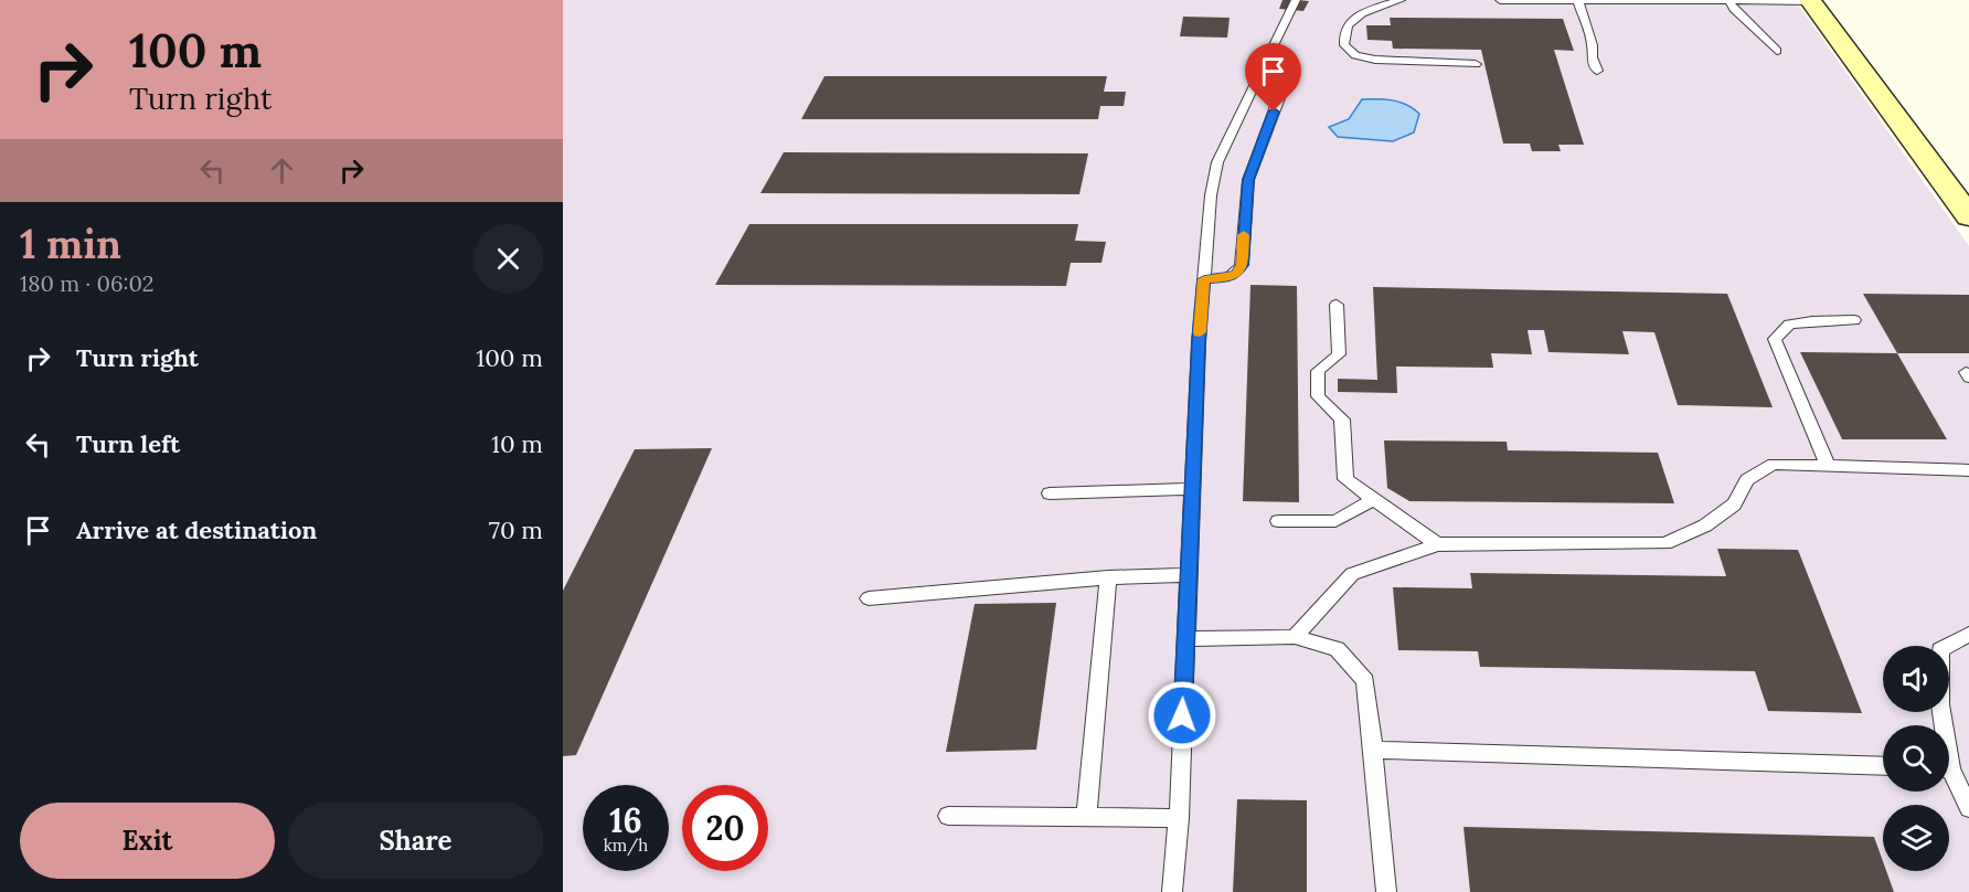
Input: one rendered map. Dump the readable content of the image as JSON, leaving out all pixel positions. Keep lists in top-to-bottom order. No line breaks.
{"page":{"turn":["100 m","Turn right"],"heading":["1 min","180 m · 06:02"],"list":[{"name":"Turn right","value":"100 m"},{"name":"Turn left","value":"10 m"},{"name":"Arrive at destination","value":"70 m"}],"speed":"16 km/h","limit":"20","buttons":["Exit","Share"]}}
